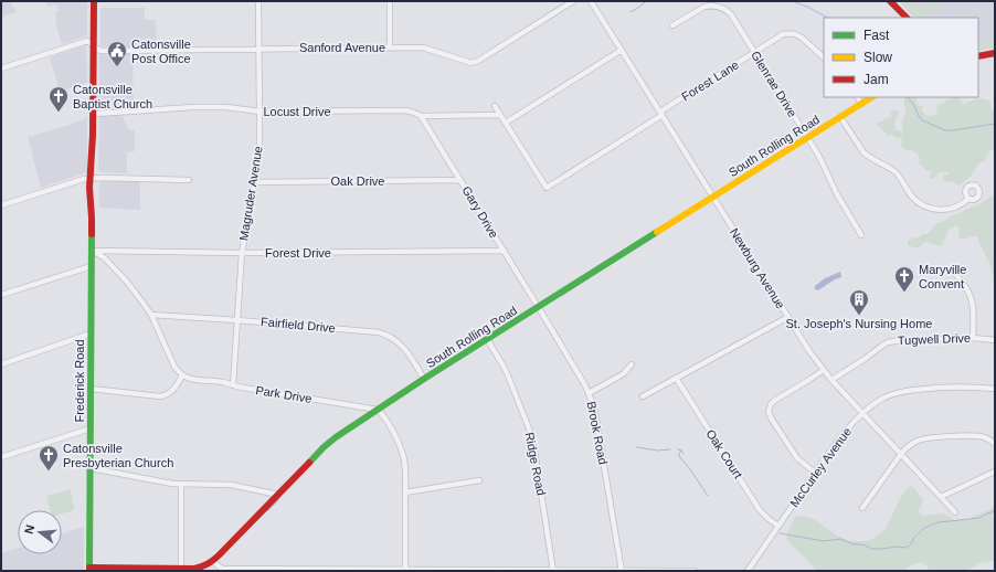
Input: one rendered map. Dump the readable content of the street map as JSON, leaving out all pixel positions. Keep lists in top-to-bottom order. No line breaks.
{"streets":{"main road":["South Rolling Road","Frederick Road"],"street":["Sanford Avenue","Forest Lane","Glenrae Drive","Locust Drive","Oak Drive","Magruder Avenue","Gary Drive","Forest Drive","Newburg Avenue","Fairfield Drive","Tugwell Drive","Park Drive","Brook Road","Oak Court","Ridge Road","McCurley Avenue"]},"crossings":[["Sanford Avenue","Magruder Avenue"],["Sanford Avenue","Frederick Road"],["Forest Lane","Glenrae Drive"],["Forest Lane","Newburg Avenue"],["Glenrae Drive","South Rolling Road"],["Locust Drive","Magruder Avenue"],["Locust Drive","Gary Drive"],["Locust Drive","Frederick Road"],["South Rolling Road","Gary Drive"],["South Rolling Road","Newburg Avenue"],["South Rolling Road","Fairfield Drive"],["South Rolling Road","Frederick Road"],["South Rolling Road","Park Drive"],["South Rolling Road","Brook Road"],["South Rolling Road","Ridge Road"],["Oak Drive","Magruder Avenue"],["Oak Drive","Gary Drive"],["Magruder Avenue","Forest Drive"],["Magruder Avenue","Fairfield Drive"],["Magruder Avenue","Park Drive"],["Gary Drive","Forest Drive"],["Gary Drive","Brook Road"],["Forest Drive","Frederick Road"],["Newburg Avenue","Tugwell Drive"],["Newburg Avenue","McCurley Avenue"],["Oak Court","McCurley Avenue"]],"places":{"public building":["Catonsville Post Office"],"church":["Catonsville Baptist Church","Maryville Convent","Catonsville Presbyterian Church"],"building":["St. Joseph's Nursing Home"]},"legend":["Fast","Slow","Jam"],"north":"left"}
